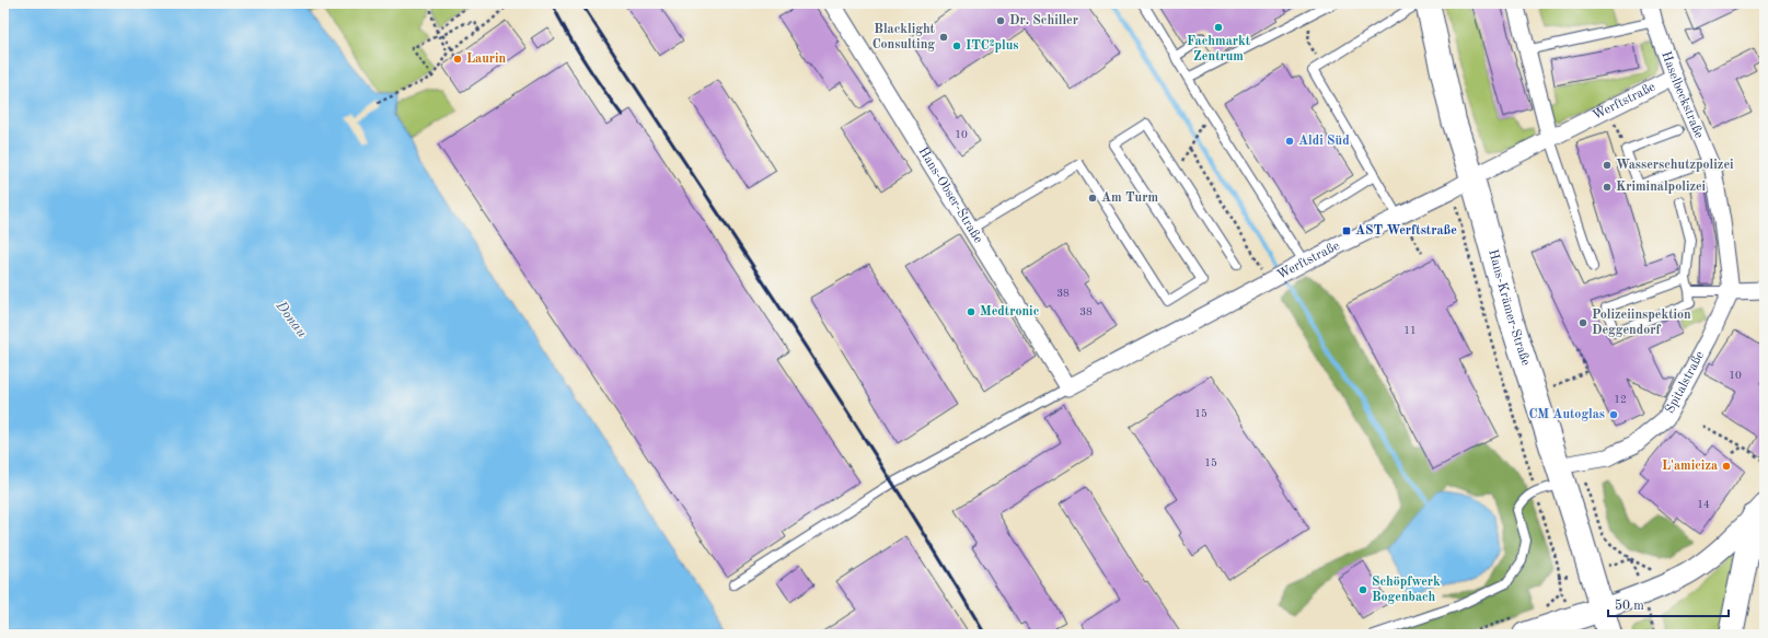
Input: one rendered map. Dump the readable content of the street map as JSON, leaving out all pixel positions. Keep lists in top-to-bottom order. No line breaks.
{"streets":{"main road":["Hans-Krämer-Straße"],"street":["Haselbeckstraße","Werftstraße","Hans-Obser-Straße","Spitalstraße"]},"crossings":[["Haselbeckstraße","Werftstraße"],["Haselbeckstraße","Spitalstraße"],["Werftstraße","Hans-Obser-Straße"],["Werftstraße","Hans-Krämer-Straße"],["Hans-Krämer-Straße","Spitalstraße"]],"water":["Donau"],"places":{"other":["Dr. Schiller","Fachmarkt Zentrum","Blacklight Consulting","ITC²plus","Laurin","Aldi Süd","Wasserschutzpolizei","Kriminalpolizei","Am Turm","Medtronic","Polizeiinspektion Deggendorf","CM Autoglas","L'amiciza","Schöpfwerk Bogenbach"],"transit":["AST Werftstraße"]},"house_numbers":["10","38","38","11","10","12","15","15","14"],"scale_bar":"50 m"}
